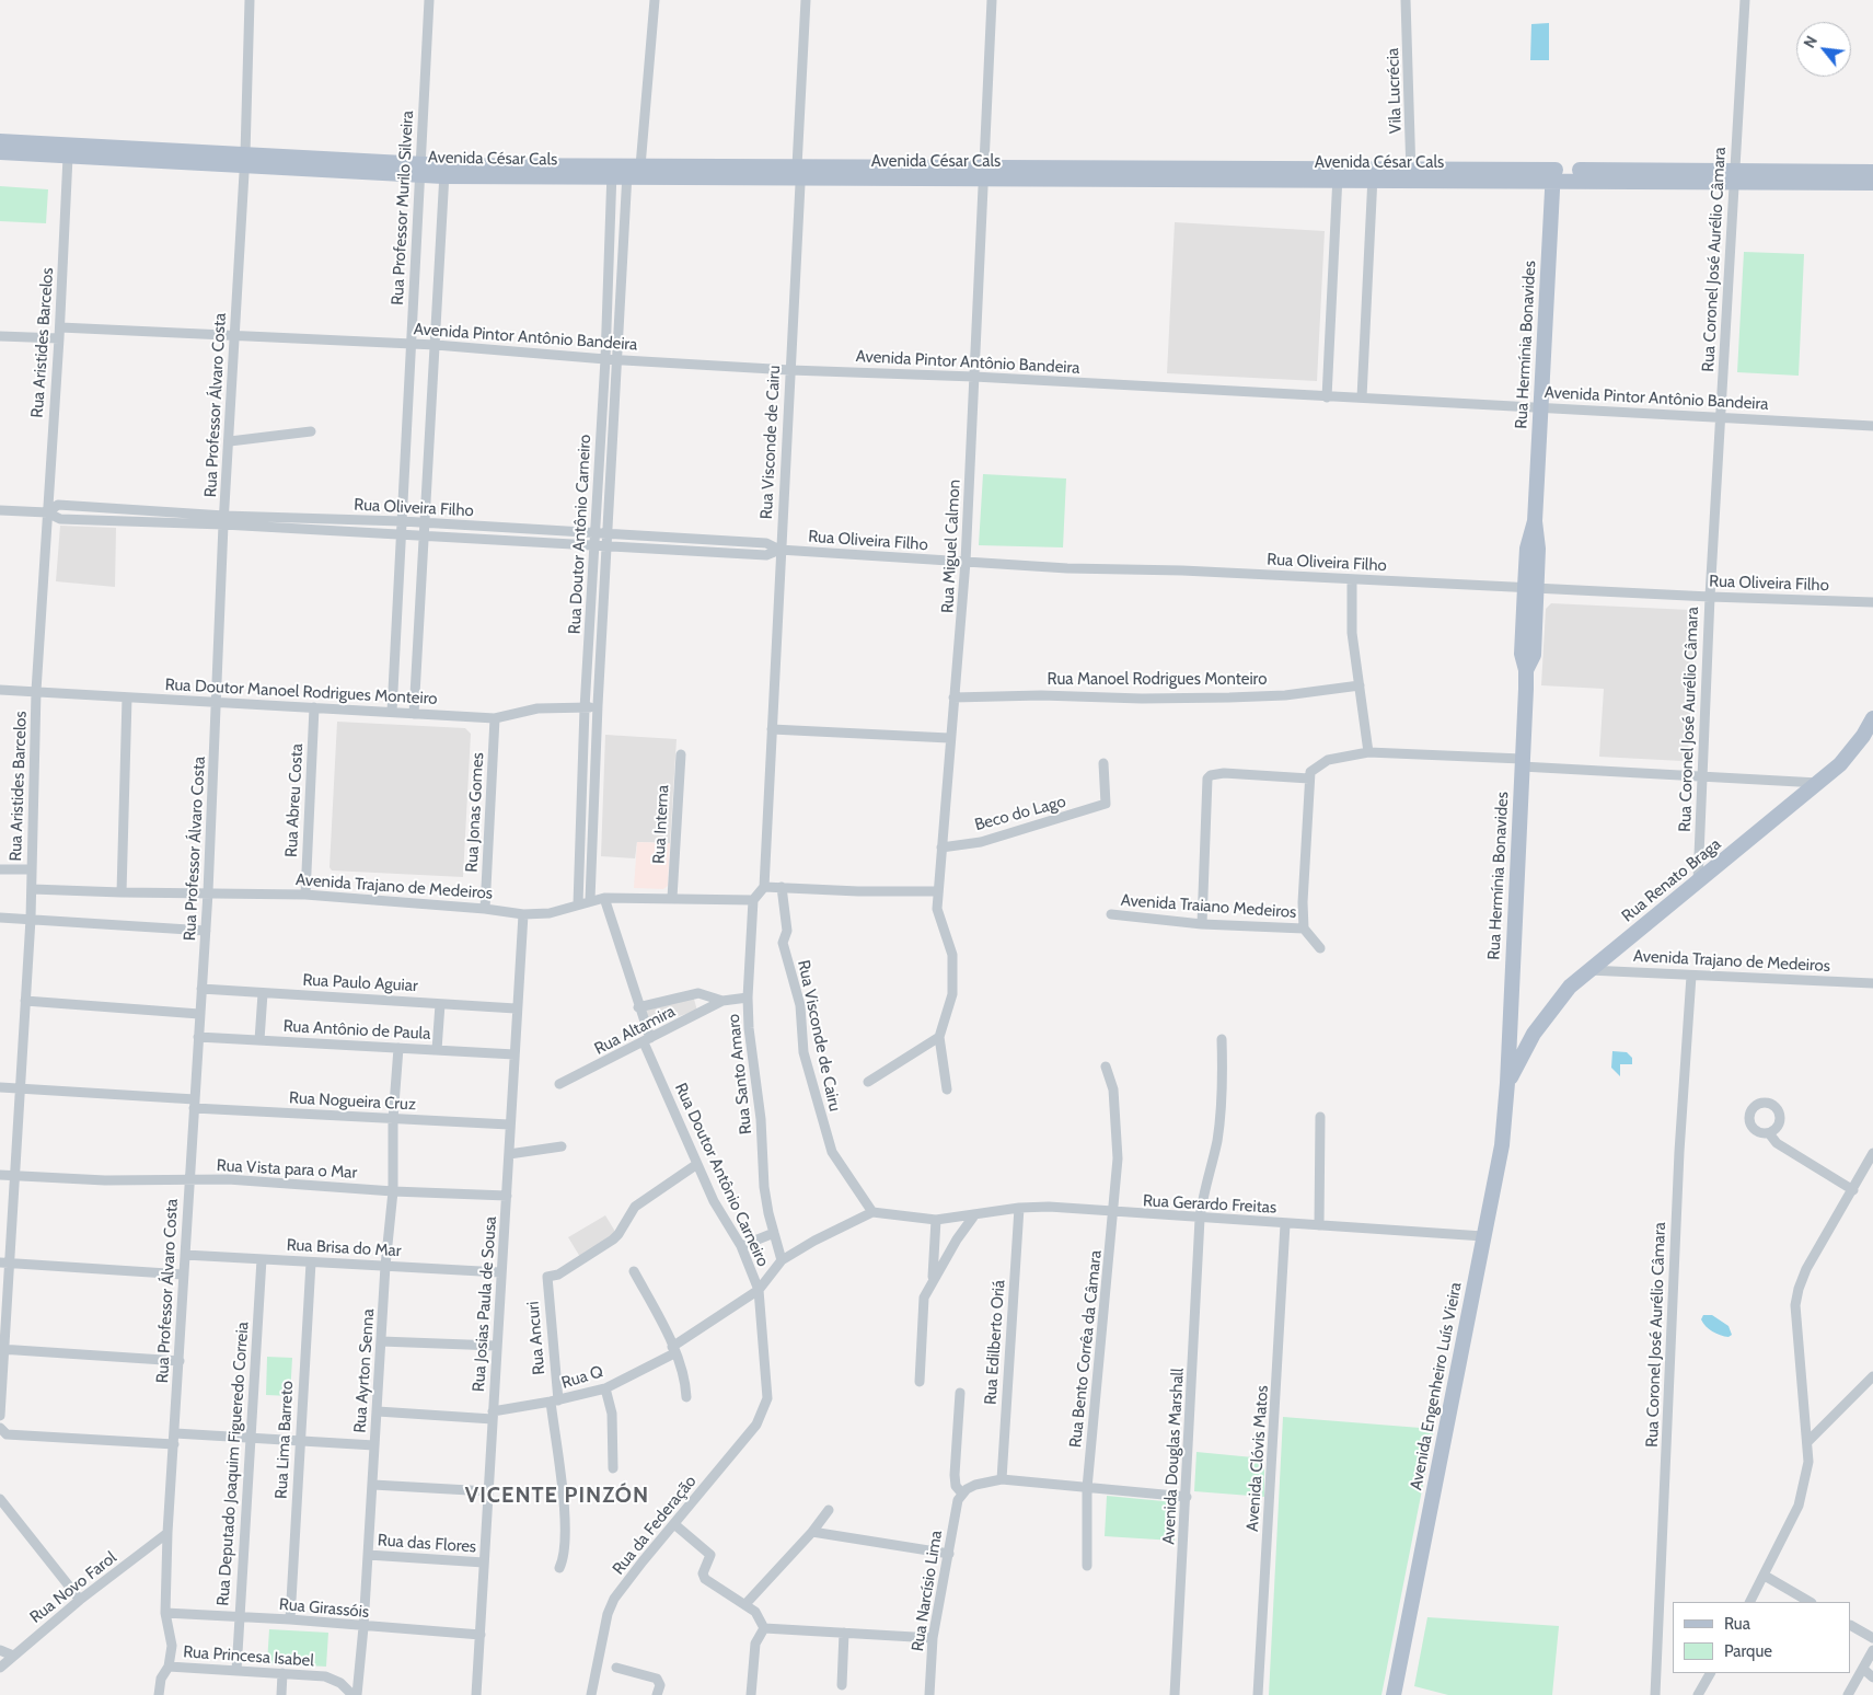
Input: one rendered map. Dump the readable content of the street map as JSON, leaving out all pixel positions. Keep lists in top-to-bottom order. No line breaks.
{"streets":{"main road":["Avenida César Cals","Rua Hermínia Bonavides","Rua Renato Braga","Avenida Engenheiro Luís Vieira"],"street":["Vila Lucrécia","Rua Professor Murilo Silveira","Rua Coronel José Aurélio Câmara","Avenida Pintor Antônio Bandeira","Rua Aristides Barcelos","Rua Professor Álvaro Costa","Rua Visconde de Cairu","Rua Oliveira Filho","Rua Doutor Antônio Carneiro","Rua Miguel Calmon","Rua Manoel Rodrigues Monteiro","Rua Doutor Manoel Rodrigues Monteiro","Rua Abreu Costa","Rua Jonas Gomes","Beco do Lago","Rua Interna","Avenida Trajano de Medeiros","Avenida Traiano Medeiros","Rua Paulo Aguiar","Rua Antônio de Paula","Rua Altamira","Rua Santo Amaro","Rua Nogueira Cruz","Rua Vista para o Mar","Rua Gerardo Freitas","Rua Brisa do Mar","Rua Josias Paula de Sousa","Rua Ancuri","Rua Edilberto Oriá","Rua Bento Corrêa da Câmara","Rua Ayrton Senna","Rua Q","Rua Lima Barreto","Avenida Douglas Marshall","Avenida Clóvis Matos","Rua Deputado Joaquim Figueredo Correia","Rua da Federação","Rua das Flores","Rua Novo Farol","Rua Narcísio Lima","Rua Girassóis","Rua Princesa Isabel"]},"crossings":[["Vila Lucrécia","Avenida César Cals"],["Avenida César Cals","Rua Professor Murilo Silveira"],["Avenida César Cals","Rua Coronel José Aurélio Câmara"],["Avenida César Cals","Rua Aristides Barcelos"],["Avenida César Cals","Rua Hermínia Bonavides"],["Avenida César Cals","Rua Professor Álvaro Costa"],["Avenida César Cals","Rua Visconde de Cairu"],["Avenida César Cals","Rua Doutor Antônio Carneiro"],["Avenida César Cals","Rua Miguel Calmon"],["Rua Professor Murilo Silveira","Avenida Pintor Antônio Bandeira"],["Rua Professor Murilo Silveira","Rua Oliveira Filho"],["Rua Professor Murilo Silveira","Rua Doutor Manoel Rodrigues Monteiro"],["Rua Coronel José Aurélio Câmara","Avenida Pintor Antônio Bandeira"],["Rua Coronel José Aurélio Câmara","Rua Oliveira Filho"],["Rua Coronel José Aurélio Câmara","Rua Renato Braga"],["Rua Coronel José Aurélio Câmara","Avenida Trajano de Medeiros"],["Avenida Pintor Antônio Bandeira","Rua Aristides Barcelos"],["Avenida Pintor Antônio Bandeira","Rua Hermínia Bonavides"],["Avenida Pintor Antônio Bandeira","Rua Professor Álvaro Costa"],["Avenida Pintor Antônio Bandeira","Rua Visconde de Cairu"],["Avenida Pintor Antônio Bandeira","Rua Doutor Antônio Carneiro"],["Avenida Pintor Antônio Bandeira","Rua Miguel Calmon"],["Rua Aristides Barcelos","Rua Oliveira Filho"],["Rua Aristides Barcelos","Rua Doutor Manoel Rodrigues Monteiro"],["Rua Aristides Barcelos","Avenida Trajano de Medeiros"],["Rua Aristides Barcelos","Rua Nogueira Cruz"],["Rua Aristides Barcelos","Rua Vista para o Mar"],["Rua Hermínia Bonavides","Rua Oliveira Filho"],["Rua Hermínia Bonavides","Rua Renato Braga"],["Rua Hermínia Bonavides","Avenida Engenheiro Luís Vieira"],["Rua Professor Álvaro Costa","Rua Oliveira Filho"],["Rua Professor Álvaro Costa","Rua Doutor Manoel Rodrigues Monteiro"],["Rua Professor Álvaro Costa","Avenida Trajano de Medeiros"],["Rua Professor Álvaro Costa","Rua Paulo Aguiar"],["Rua Professor Álvaro Costa","Rua Antônio de Paula"],["Rua Professor Álvaro Costa","Rua Nogueira Cruz"],["Rua Professor Álvaro Costa","Rua Vista para o Mar"],["Rua Professor Álvaro Costa","Rua Brisa do Mar"],["Rua Professor Álvaro Costa","Rua Novo Farol"],["Rua Professor Álvaro Costa","Rua Girassóis"],["Rua Professor Álvaro Costa","Rua Princesa Isabel"],["Rua Visconde de Cairu","Rua Oliveira Filho"],["Rua Visconde de Cairu","Rua Gerardo Freitas"],["Rua Visconde de Cairu","Rua Q"],["Rua Oliveira Filho","Rua Doutor Antônio Carneiro"],["Rua Oliveira Filho","Rua Miguel Calmon"],["Rua Doutor Antônio Carneiro","Rua Doutor Manoel Rodrigues Monteiro"],["Rua Doutor Antônio Carneiro","Avenida Trajano de Medeiros"],["Rua Doutor Antônio Carneiro","Rua Altamira"],["Rua Doutor Antônio Carneiro","Rua Ancuri"],["Rua Doutor Antônio Carneiro","Rua Q"],["Rua Doutor Antônio Carneiro","Rua da Federação"],["Rua Miguel Calmon","Rua Manoel Rodrigues Monteiro"],["Rua Miguel Calmon","Beco do Lago"],["Rua Doutor Manoel Rodrigues Monteiro","Rua Abreu Costa"],["Rua Doutor Manoel Rodrigues Monteiro","Rua Jonas Gomes"],["Rua Abreu Costa","Avenida Trajano de Medeiros"],["Rua Jonas Gomes","Avenida Trajano de Medeiros"],["Rua Interna","Avenida Trajano de Medeiros"],["Rua Renato Braga","Avenida Trajano de Medeiros"],["Rua Renato Braga","Avenida Engenheiro Luís Vieira"],["Avenida Trajano de Medeiros","Rua Santo Amaro"],["Avenida Trajano de Medeiros","Rua Josias Paula de Sousa"],["Rua Paulo Aguiar","Rua Josias Paula de Sousa"],["Rua Antônio de Paula","Rua Josias Paula de Sousa"],["Rua Antônio de Paula","Rua Ayrton Senna"],["Rua Santo Amaro","Rua Q"],["Rua Nogueira Cruz","Rua Josias Paula de Sousa"],["Rua Nogueira Cruz","Rua Ayrton Senna"],["Rua Vista para o Mar","Rua Josias Paula de Sousa"],["Rua Vista para o Mar","Rua Ayrton Senna"],["Rua Gerardo Freitas","Rua Edilberto Oriá"],["Rua Gerardo Freitas","Rua Bento Corrêa da Câmara"],["Rua Gerardo Freitas","Rua Q"],["Rua Gerardo Freitas","Avenida Engenheiro Luís Vieira"],["Rua Gerardo Freitas","Avenida Douglas Marshall"],["Rua Gerardo Freitas","Avenida Clóvis Matos"],["Rua Brisa do Mar","Rua Josias Paula de Sousa"],["Rua Brisa do Mar","Rua Ayrton Senna"],["Rua Brisa do Mar","Rua Lima Barreto"],["Rua Brisa do Mar","Rua Deputado Joaquim Figueredo Correia"],["Rua Josias Paula de Sousa","Rua Q"],["Rua Josias Paula de Sousa","Rua das Flores"],["Rua Josias Paula de Sousa","Rua Girassóis"],["Rua Ancuri","Rua Q"],["Rua Ayrton Senna","Rua Q"],["Rua Ayrton Senna","Rua das Flores"],["Rua Ayrton Senna","Rua Girassóis"],["Rua Q","Rua da Federação"],["Rua Lima Barreto","Rua Girassóis"],["Rua Deputado Joaquim Figueredo Correia","Rua Girassóis"],["Rua Deputado Joaquim Figueredo Correia","Rua Princesa Isabel"]],"districts":["VICENTE PINZÓN"],"legend":["Rua","Parque"],"north":"top left"}
